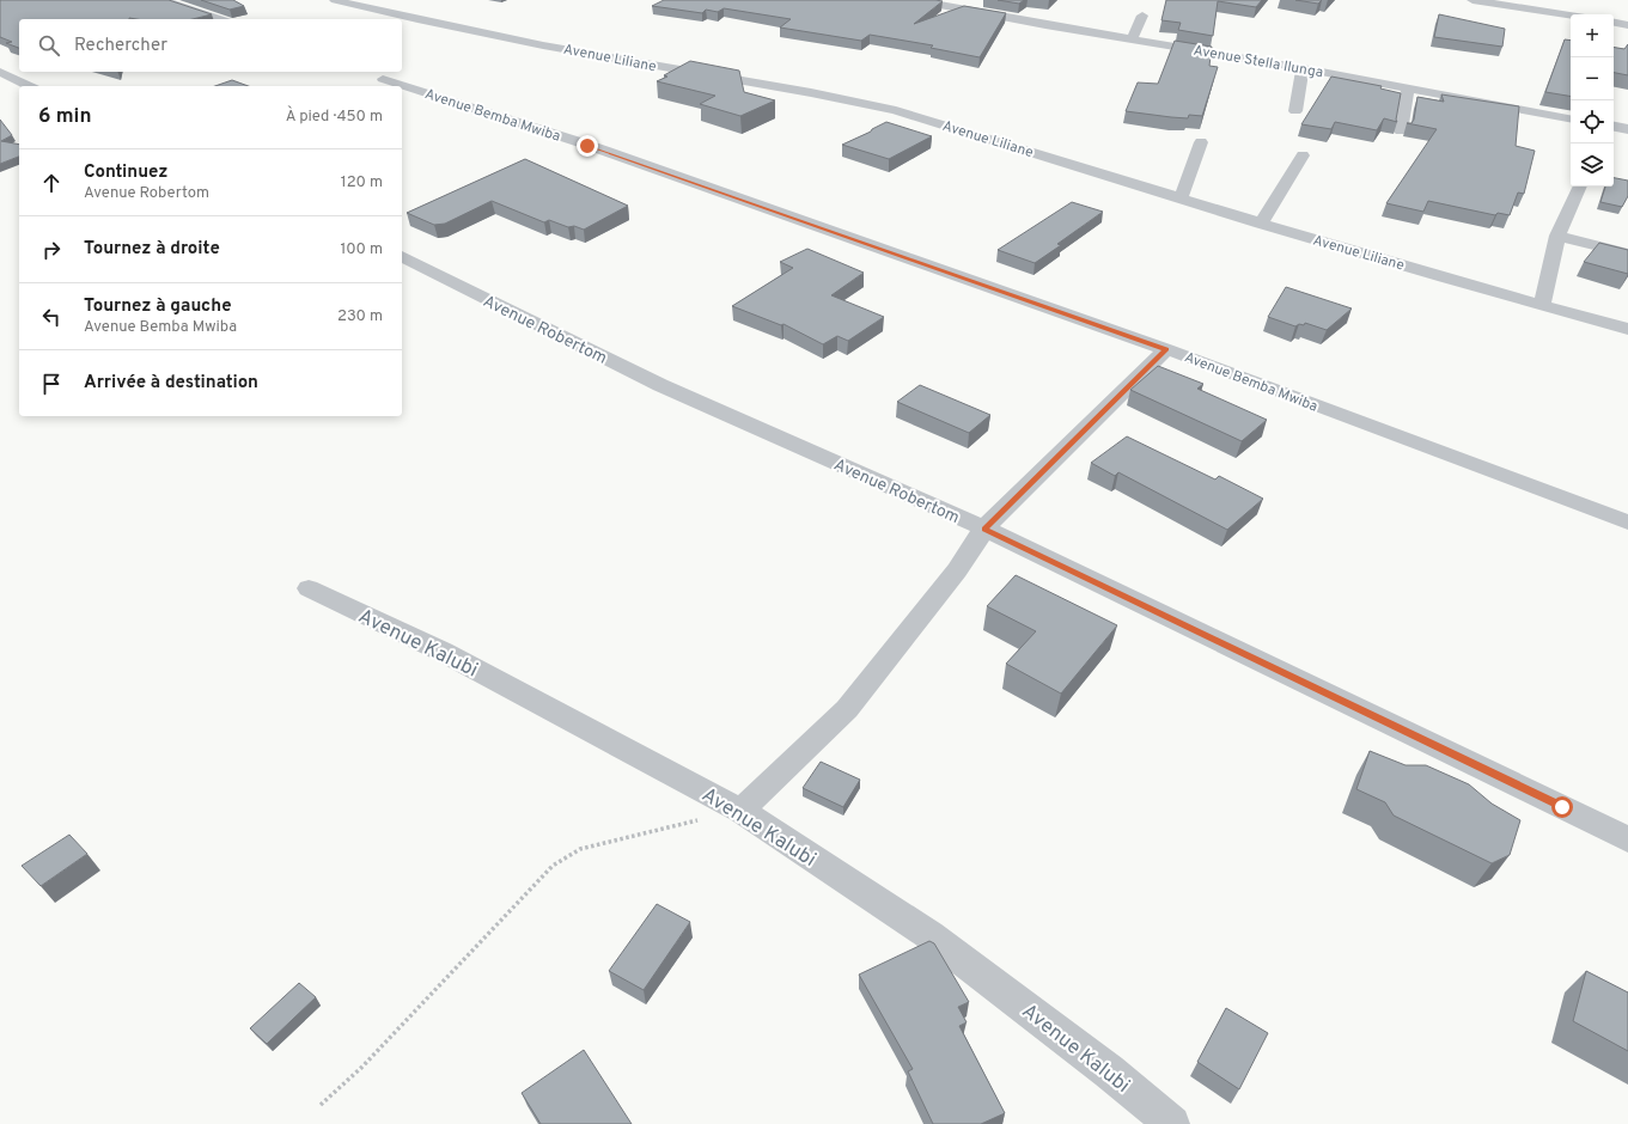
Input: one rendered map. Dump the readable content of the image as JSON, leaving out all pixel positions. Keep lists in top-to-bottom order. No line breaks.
{"streets":{"street":["Avenue Liliane","Avenue Stella Ilunga","Avenue Bemba Mwiba","Avenue Robertom","Avenue Kalubi"]},"page":{"map_buttons":["+","−"],"search":"Rechercher","heading":["6 min","À pied · 450 m"],"list":[["Continuez","Avenue Robertom","120 m"],["Tournez à droite","100 m"],["Tournez à gauche","Avenue Bemba Mwiba","230 m"],"Arrivée à destination"]}}
